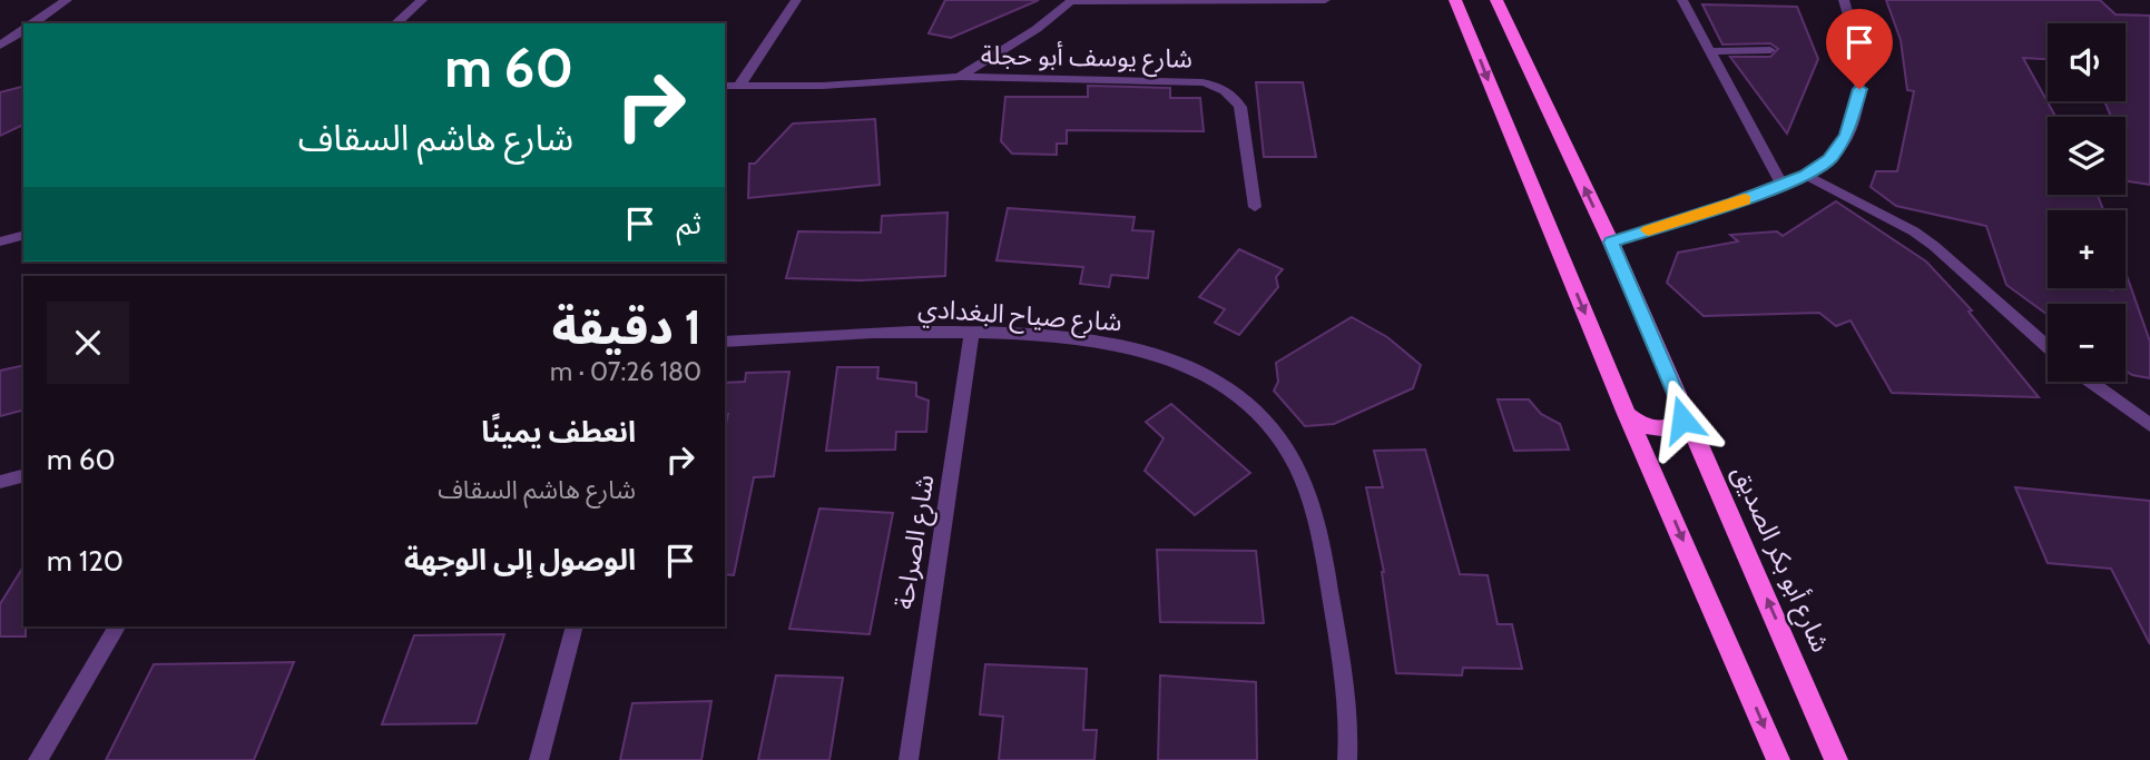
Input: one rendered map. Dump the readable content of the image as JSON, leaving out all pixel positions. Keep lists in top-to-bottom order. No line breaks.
{"streets":{"main road":["شارع أبو بكر الصديق"],"street":["شارع يوسف أبو حجلة","شارع صياح البغدادي","شارع الصراحة"]},"crossings":[["شارع صياح البغدادي","شارع الصراحة"]],"page":{"map_buttons":["+","−"],"turn":["60 m","شارع هاشم السقاف"],"then":"ثم","heading":["1 دقيقة","180 m · 07:26"],"list":[{"name":"انعطف يمينًا","note":"شارع هاشم السقاف","value":"60 m"},{"name":"الوصول إلى الوجهة","value":"120 m"}]}}
